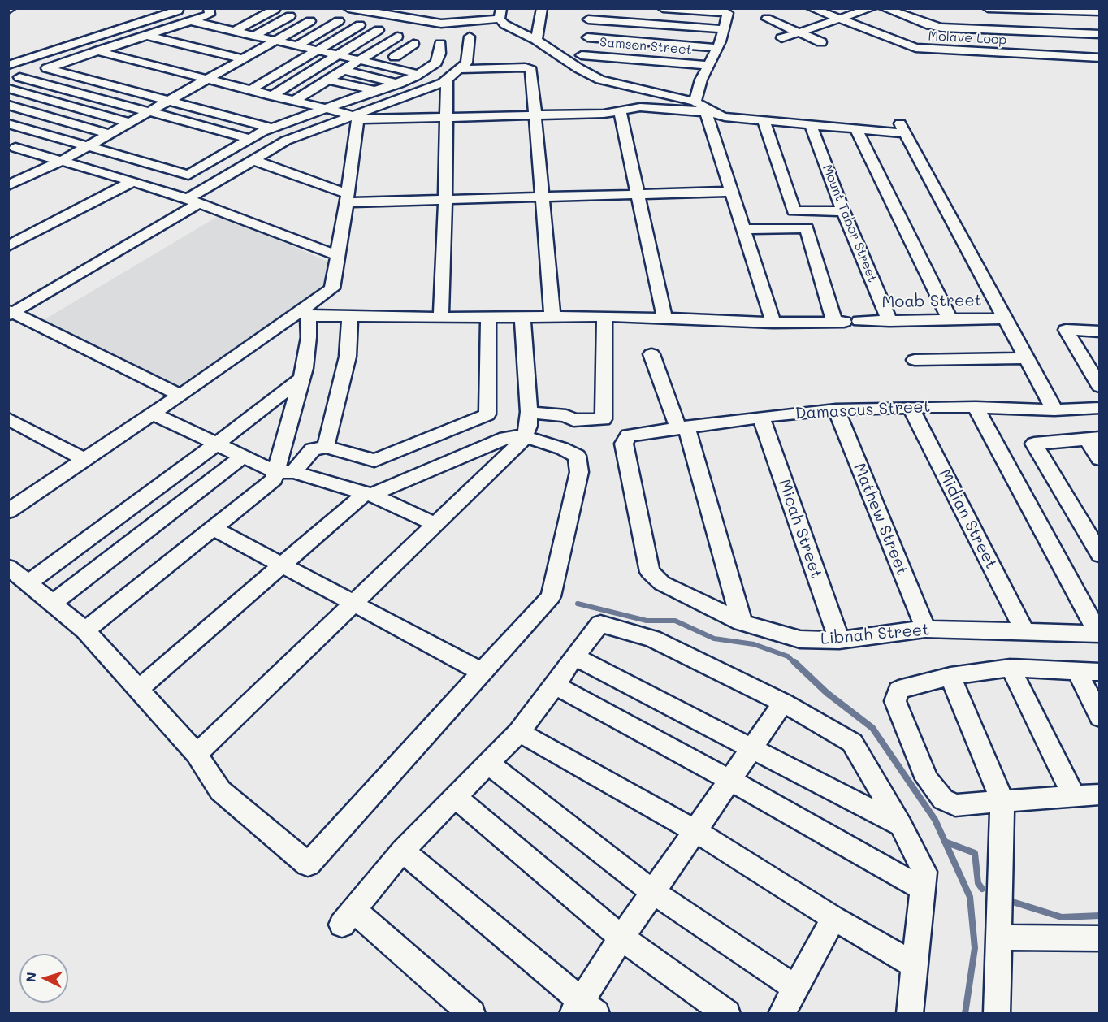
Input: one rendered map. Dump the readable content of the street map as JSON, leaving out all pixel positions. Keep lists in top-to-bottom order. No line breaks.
{"streets":{"street":["Molave Loop","Samson Street","Mount Tabor Street","Moab Street","Damascus Street","Mathew Street","Midian Street","Micah Street","Libnah Street"]},"crossings":[["Mount Tabor Street","Moab Street"],["Damascus Street","Mathew Street"],["Damascus Street","Midian Street"],["Damascus Street","Micah Street"],["Damascus Street","Libnah Street"],["Mathew Street","Libnah Street"],["Midian Street","Libnah Street"],["Micah Street","Libnah Street"]],"north":"left"}
